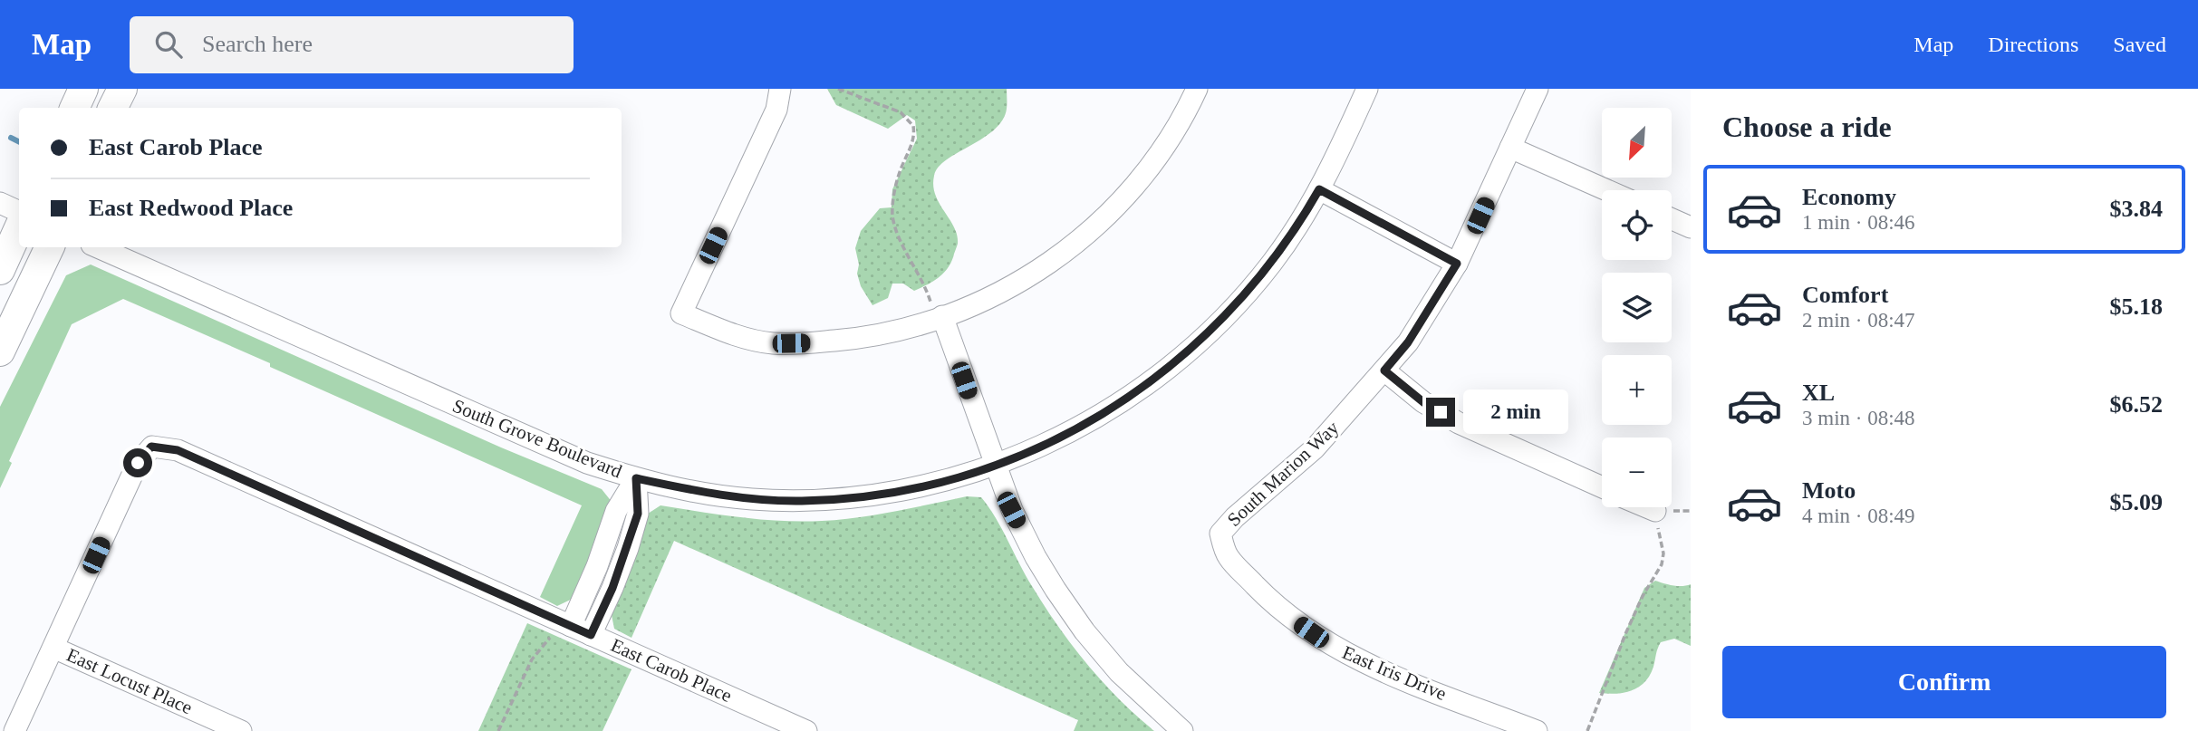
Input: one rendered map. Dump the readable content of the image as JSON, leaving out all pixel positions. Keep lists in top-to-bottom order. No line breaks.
{"streets":{"street":["South Grove Boulevard","South Marion Way","East Carob Place","East Iris Drive","East Locust Place"]},"crossings":[["South Marion Way","East Iris Drive"],["East Carob Place","East Locust Place"]],"north":"bottom left","page":{"header":"Map","search":"Search here","nav":["Map","Directions","Saved"],"heading":"Choose a ride","map_buttons":["+","−"],"banner":["East Carob Place","East Redwood Place"],"list":[{"name":"Economy","note":"1 min · 08:46","value":"$3.84"},{"name":"Comfort","note":"2 min · 08:47","value":"$5.18"},{"name":"XL","note":"3 min · 08:48","value":"$6.52"},{"name":"Moto","note":"4 min · 08:49","value":"$5.09"}],"bubble":"2 min","buttons":"Confirm"}}
